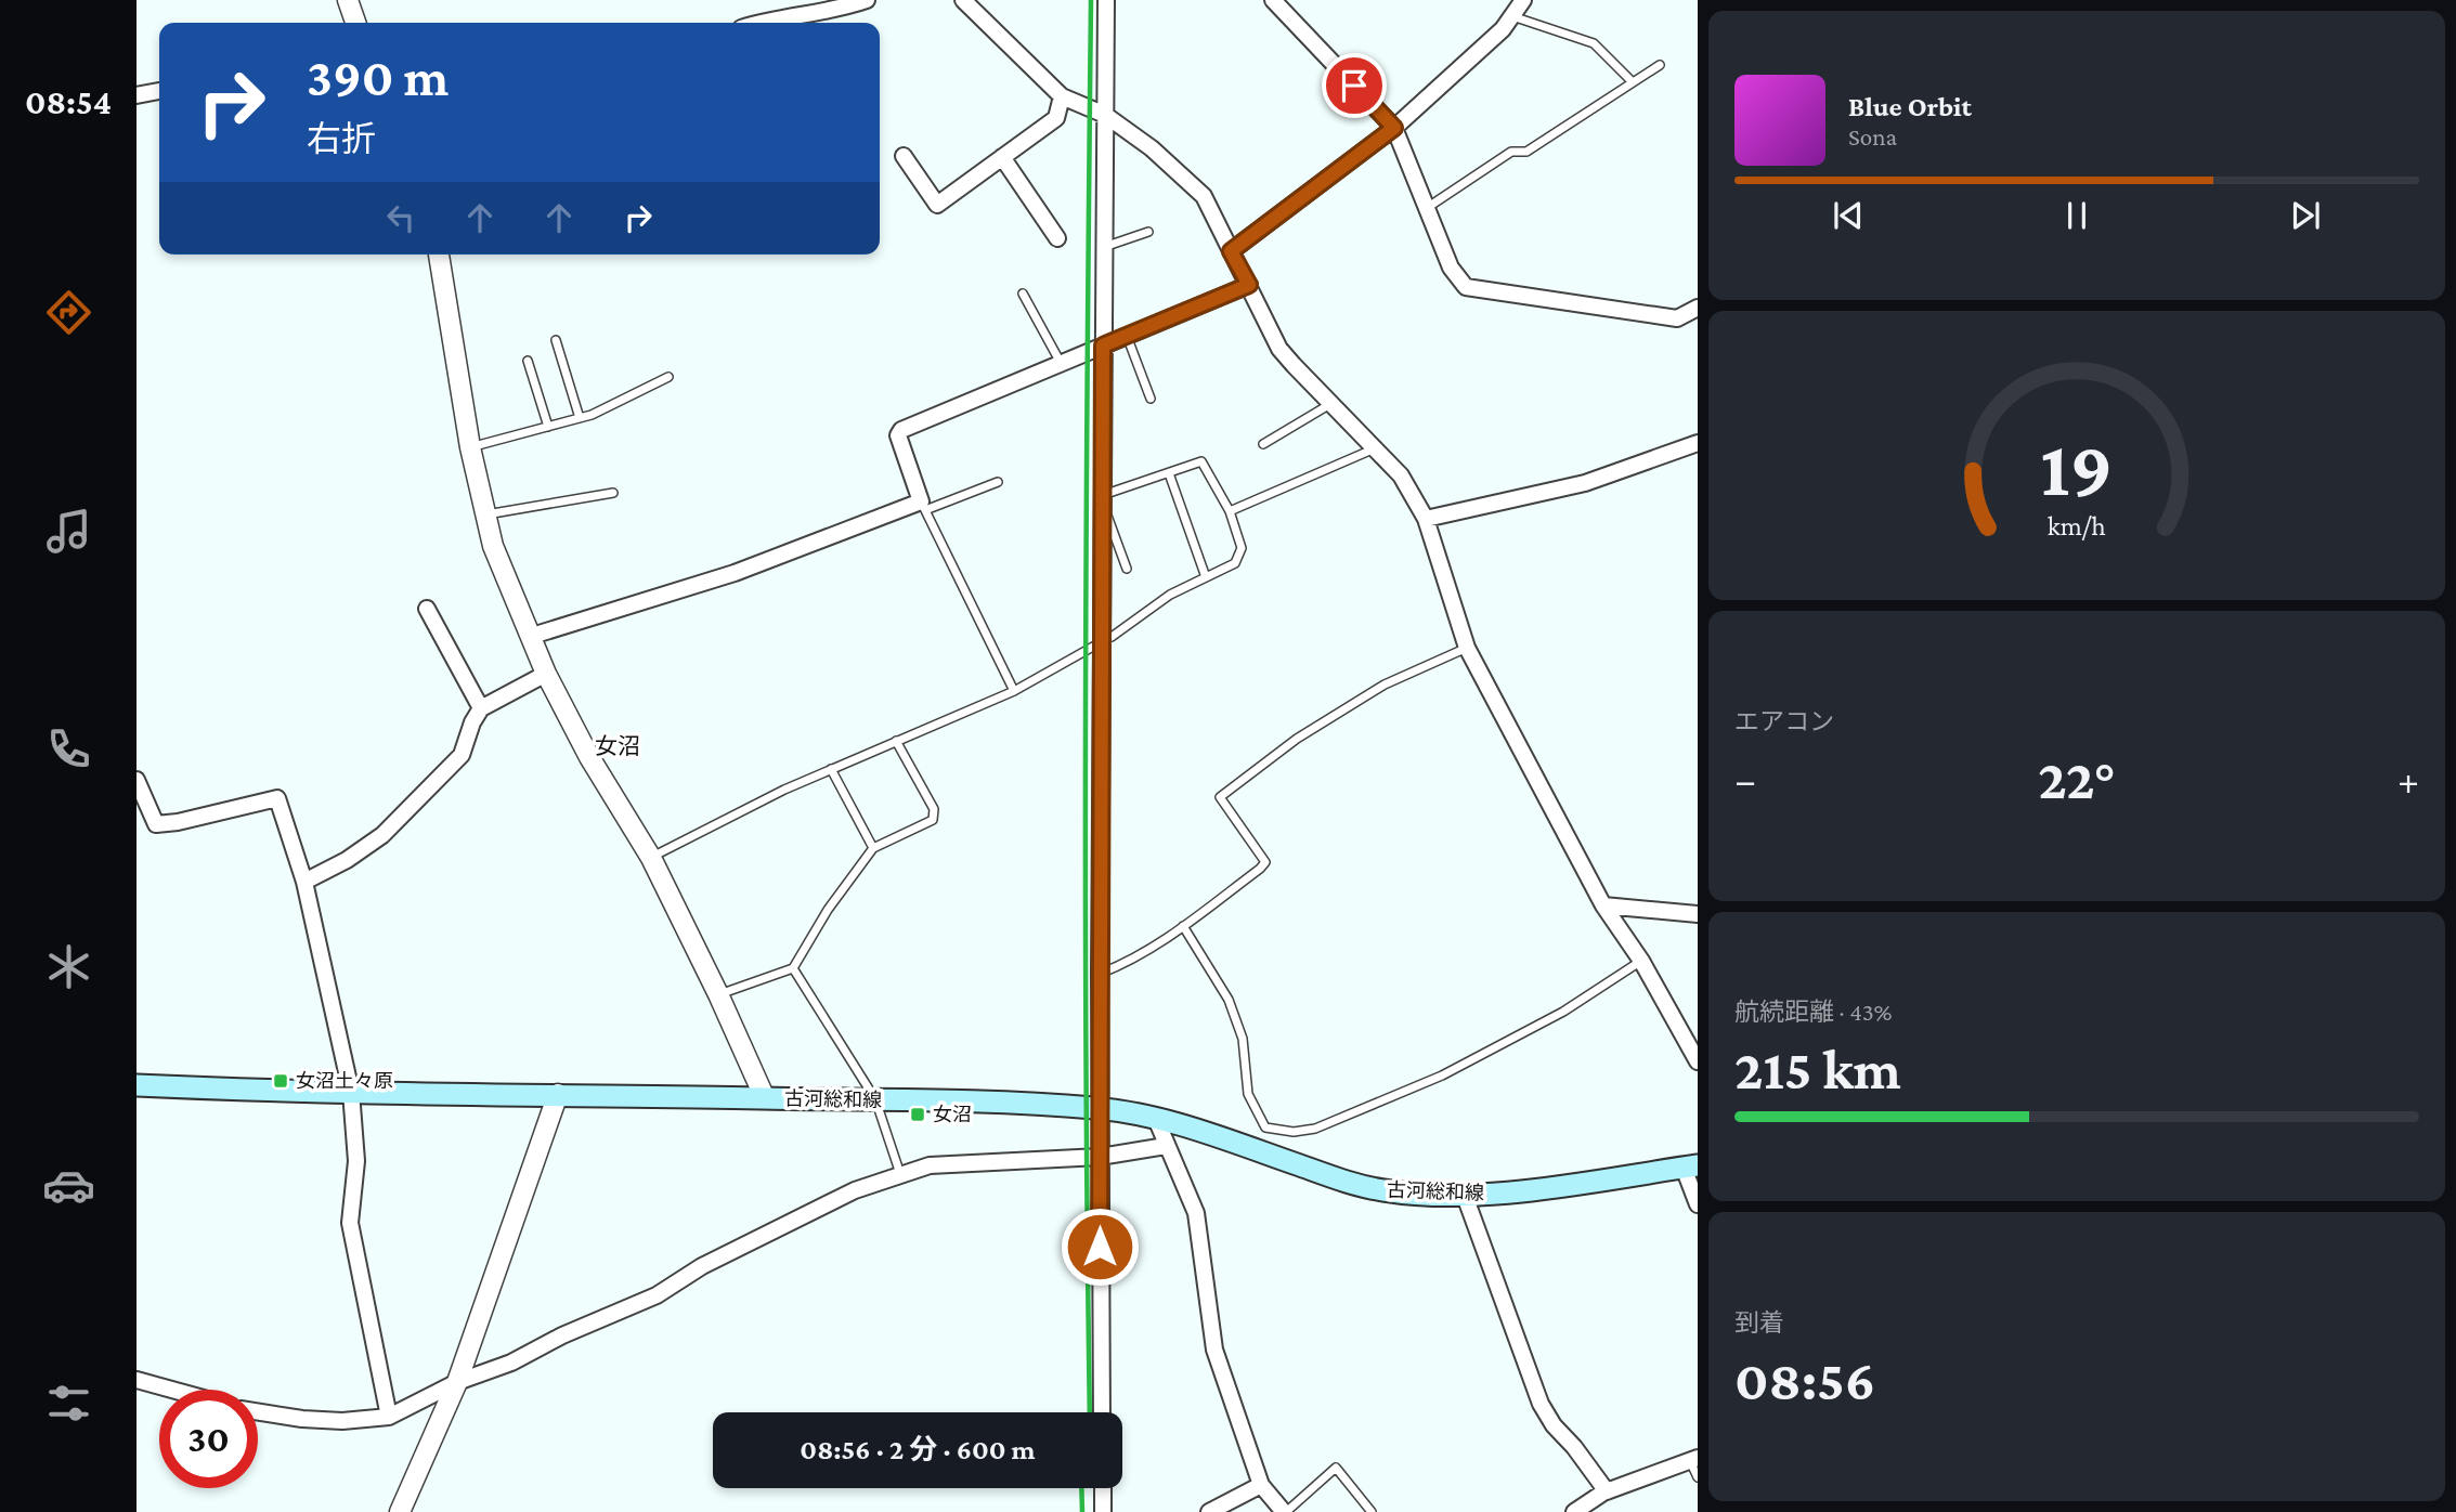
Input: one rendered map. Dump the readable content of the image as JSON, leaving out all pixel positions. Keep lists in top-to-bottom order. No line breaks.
{"streets":{"main road":["古河総和線"]},"districts":["女沼"],"places":{"transit":["女沼土々原","女沼"]},"page":{"tabs":"08:54","turn":["390 m","右折"],"song":["Blue Orbit","Sona"],"tile":["エアコン",["航続距離 · 43%","215 km"],["到着","08:56"]],"heat":["−","22°","+"],"limit":"30","trip":"08:56 · 2 分 · 600 m","gauge":["19","km/h"]}}
